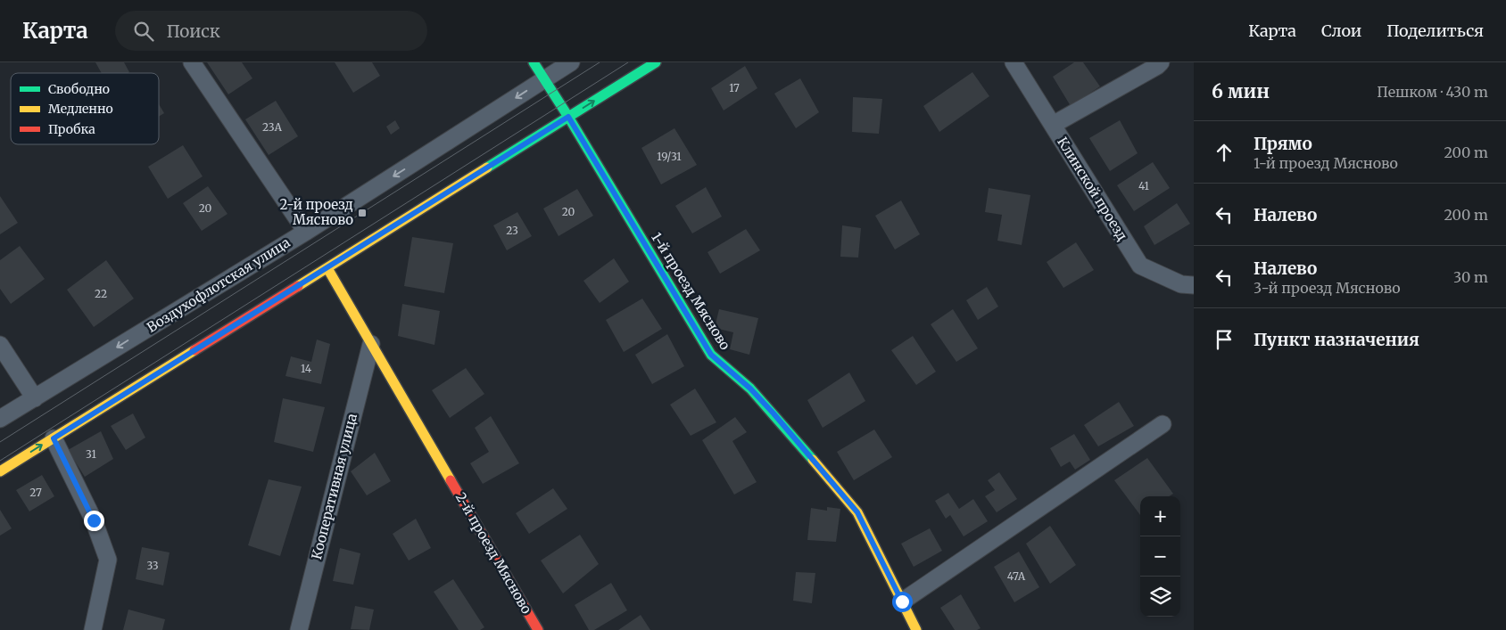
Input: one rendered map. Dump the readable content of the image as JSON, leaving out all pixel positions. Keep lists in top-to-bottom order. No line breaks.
{"streets":{"street":["Клинской проезд","Воздухофлотская улица","1-й проезд Мясново","Кооперативная улица","2-й проезд Мясново"]},"crossings":[["Воздухофлотская улица","1-й проезд Мясново"],["Кооперативная улица","2-й проезд Мясново"]],"places":{"transit":["2-й проезд Мясново"]},"house_numbers":["17","23А","19/31","41","20","20","23","22","14","31","27","33","47А"],"legend":["Свободно","Медленно","Пробка"],"page":{"header":"Карта","search":"Поиск","nav":["Карта","Слои","Поделиться"],"heading":["6 мин","Пешком · 430 m"],"list":[["Прямо","1-й проезд Мясново","200 m"],["Налево","200 m"],["Налево","3-й проезд Мясново","30 m"],"Пункт назначения"],"map_buttons":["+","−"]}}
